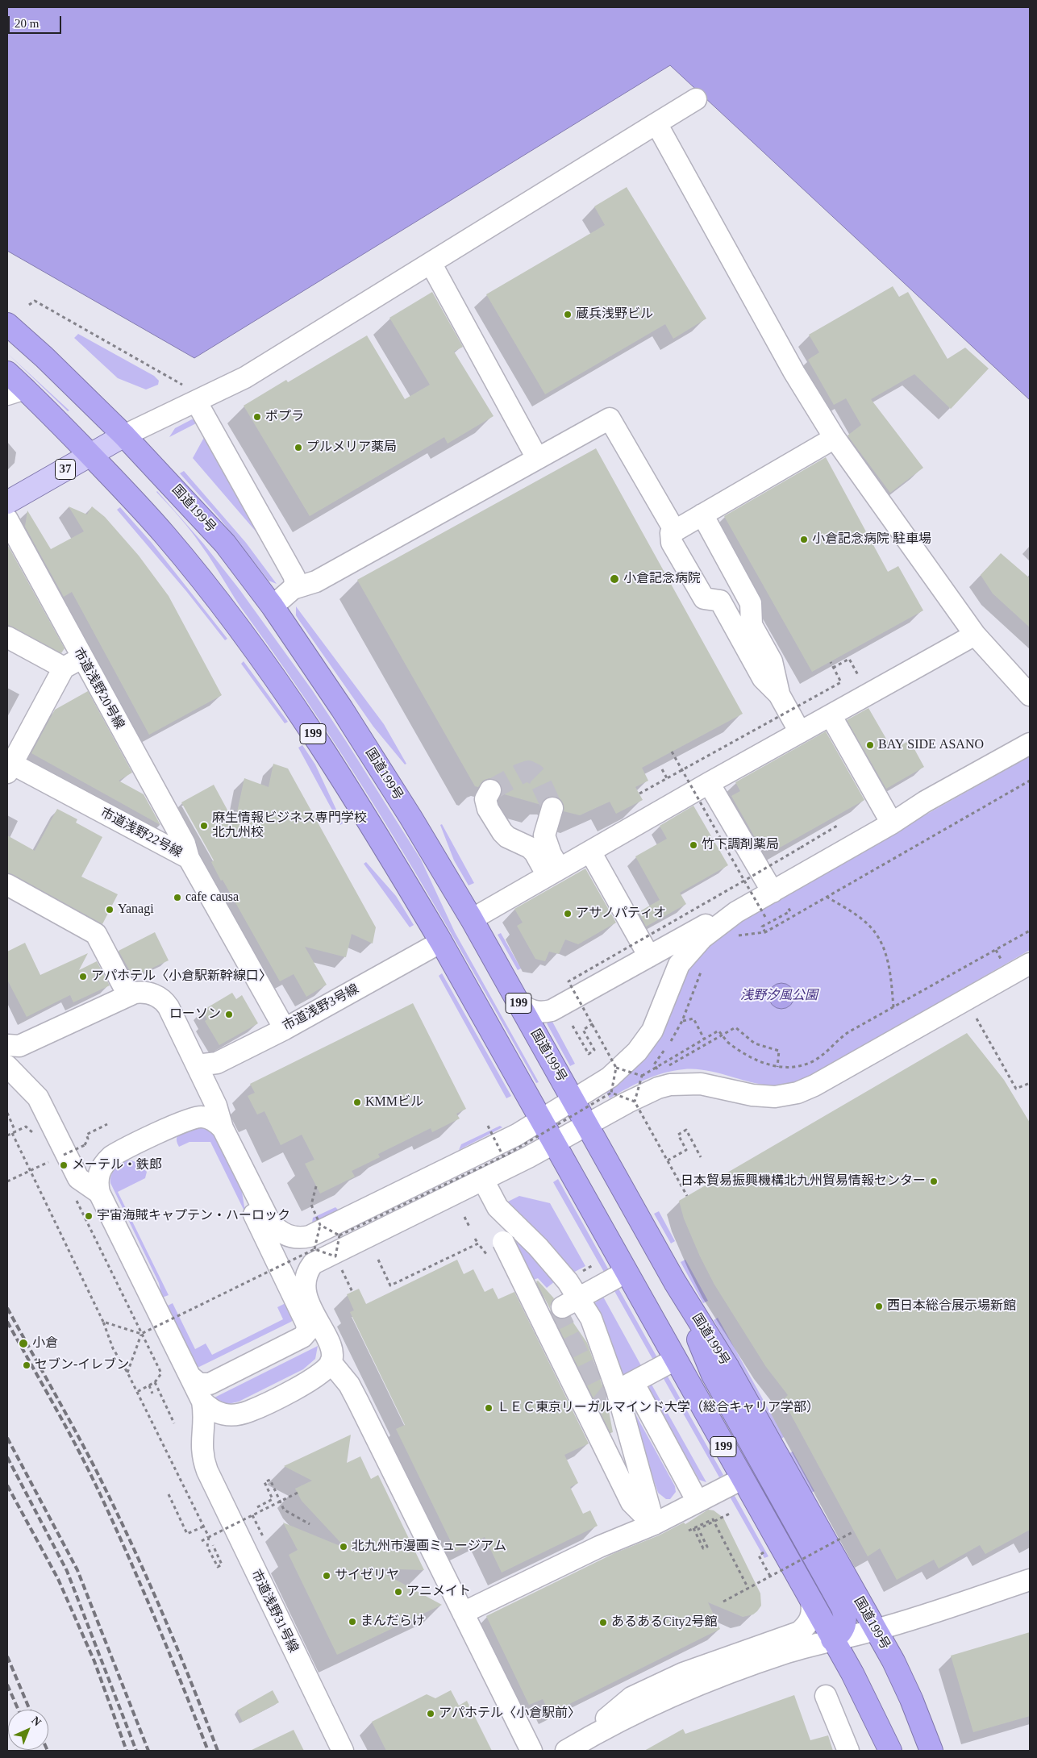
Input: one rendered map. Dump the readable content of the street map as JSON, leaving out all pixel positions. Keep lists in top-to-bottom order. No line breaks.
{"streets":{"highway":["国道199号","199"],"main road":["37"],"street":["市道浅野20号線","市道浅野22号線","市道浅野3号線","市道浅野31号線"]},"crossings":[["37","国道199号"],["37","199"],["市道浅野20号線","市道浅野22号線"],["199","市道浅野3号線"],["市道浅野22号線","市道浅野3号線"]],"parks":["浅野汐風公園"],"places":["蔵兵浅野ビル","ポプラ","プルメリア薬局","小倉記念病院 駐車場","小倉記念病院","BAY SIDE ASANO","麻生情報ビジネス専門学校 北九州校","竹下調剤薬局","cafe causa","Yanagi","アサノパティオ","アパホテル〈小倉駅新幹線口〉","ローソン","KMMビル","メーテル・鉄郎","日本貿易振興機構北九州貿易情報センター","宇宙海賊キャプテン・ハーロック","西日本総合展示場新館","小倉","セブン-イレブン","ＬＥＣ東京リーガルマインド大学（総合キャリア学部）","北九州市漫画ミュージアム","サイゼリヤ","アニメイト","まんだらけ","あるあるCity2号館","アパホテル〈小倉駅前〉"],"scale_bar":"20 m","north":"top right"}
